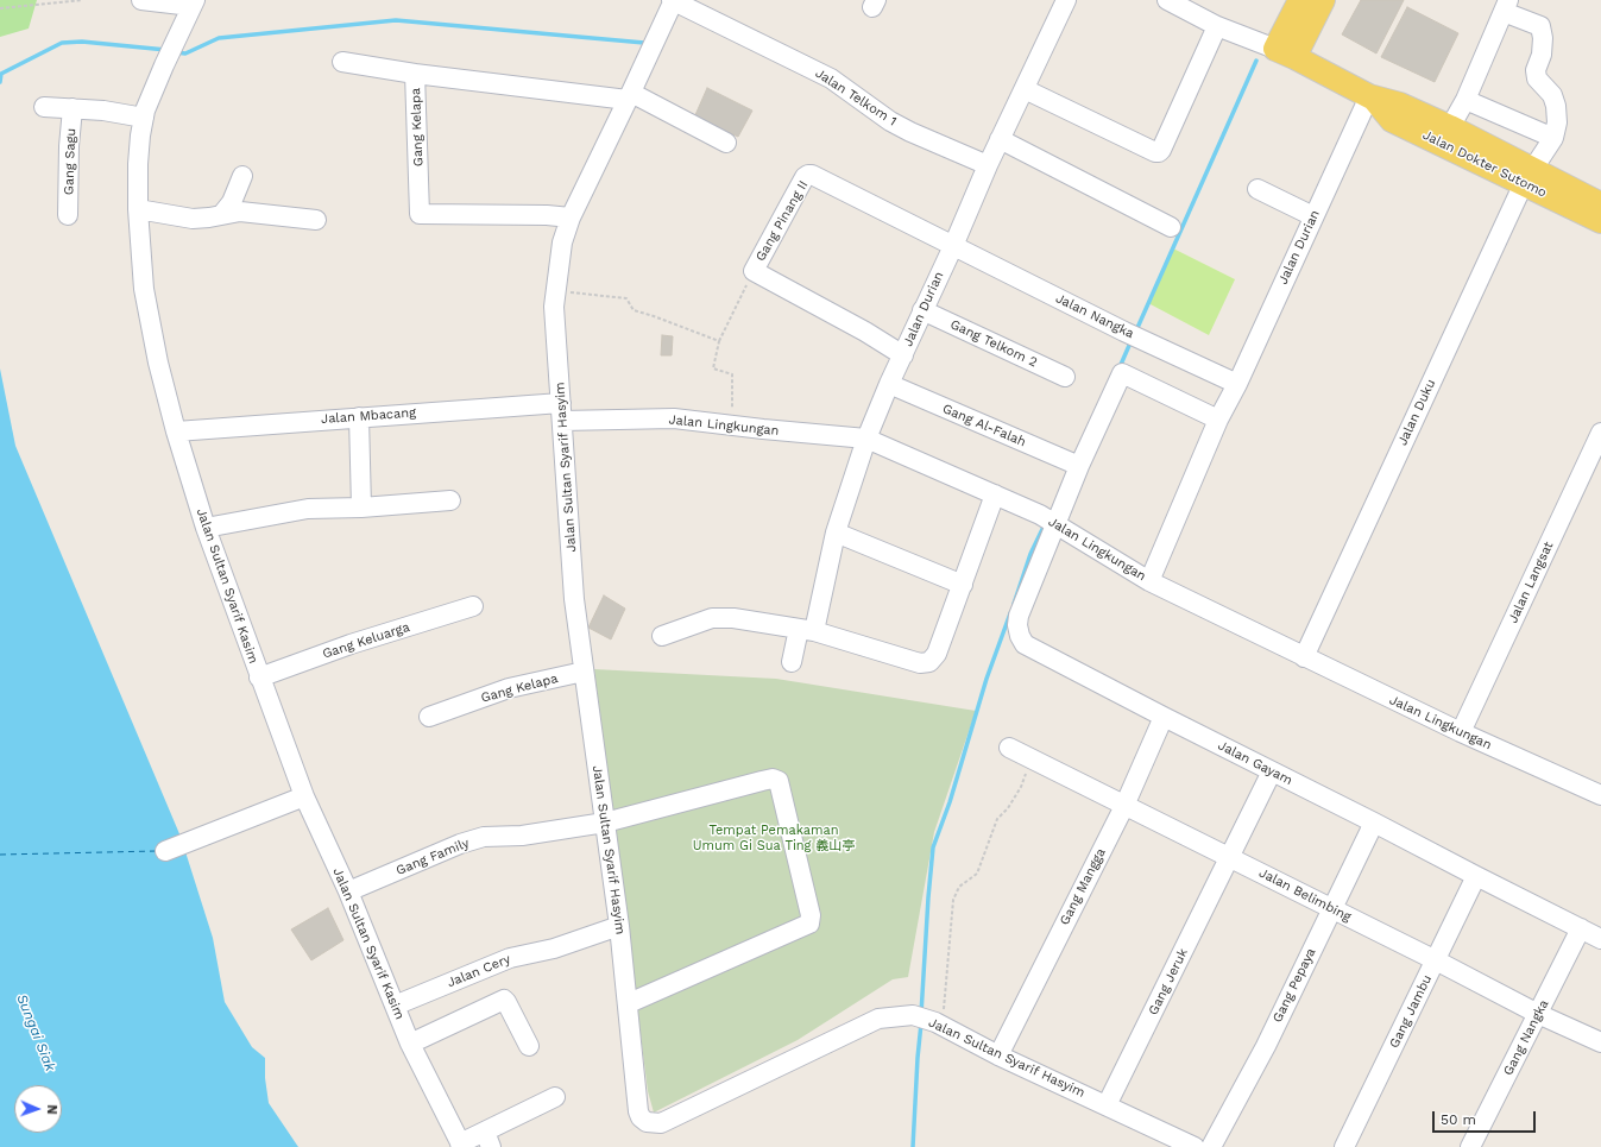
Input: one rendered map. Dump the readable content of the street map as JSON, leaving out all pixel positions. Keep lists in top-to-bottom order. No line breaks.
{"streets":{"main road":["Jalan Dokter Sutomo"],"street":["Jalan Telkom 1","Gang Kelapa","Gang Sagu","Gang Pinang II","Jalan Durian","Jalan Nangka","Gang Telkom 2","Jalan Duku","Jalan Mbacang","Jalan Lingkungan","Gang Al-Falah","Jalan Sultan Syarif Hasyim","Jalan Langsat","Jalan Sultan Syarif Kasim","Gang Keluarga","Jalan Gayam","Gang Family","Gang Mangga","Jalan Belimbing","Jalan Cery","Gang Jeruk","Gang Pepaya","Gang Jambu","Gang Nangka"]},"crossings":[["Jalan Telkom 1","Jalan Durian"],["Jalan Telkom 1","Jalan Sultan Syarif Hasyim"],["Gang Kelapa","Jalan Sultan Syarif Hasyim"],["Gang Sagu","Jalan Sultan Syarif Kasim"],["Jalan Dokter Sutomo","Jalan Durian"],["Jalan Dokter Sutomo","Jalan Duku"],["Gang Pinang II","Jalan Durian"],["Gang Pinang II","Jalan Nangka"],["Jalan Durian","Jalan Nangka"],["Jalan Durian","Gang Telkom 2"],["Jalan Durian","Jalan Lingkungan"],["Jalan Durian","Gang Al-Falah"],["Jalan Durian","Jalan Gayam"],["Jalan Duku","Jalan Lingkungan"],["Jalan Mbacang","Jalan Lingkungan"],["Jalan Mbacang","Jalan Sultan Syarif Hasyim"],["Jalan Mbacang","Jalan Sultan Syarif Kasim"],["Jalan Lingkungan","Jalan Sultan Syarif Hasyim"],["Jalan Lingkungan","Jalan Langsat"],["Jalan Lingkungan","Jalan Gayam"],["Gang Al-Falah","Jalan Gayam"],["Jalan Sultan Syarif Hasyim","Gang Family"],["Jalan Sultan Syarif Hasyim","Gang Mangga"],["Jalan Sultan Syarif Hasyim","Jalan Cery"],["Jalan Sultan Syarif Hasyim","Gang Jeruk"],["Jalan Sultan Syarif Kasim","Gang Keluarga"],["Jalan Sultan Syarif Kasim","Gang Family"],["Jalan Sultan Syarif Kasim","Jalan Cery"],["Jalan Gayam","Gang Mangga"],["Jalan Gayam","Gang Jeruk"],["Jalan Gayam","Gang Pepaya"],["Jalan Gayam","Gang Jambu"],["Jalan Gayam","Gang Nangka"],["Gang Mangga","Jalan Belimbing"],["Jalan Belimbing","Gang Jeruk"],["Jalan Belimbing","Gang Pepaya"],["Jalan Belimbing","Gang Jambu"],["Jalan Belimbing","Gang Nangka"]],"water":["Sungai Siak"],"parks":["Tempat Pemakaman Umum Gi Sua Ting 義山亭"],"scale_bar":"50 m","north":"right"}
